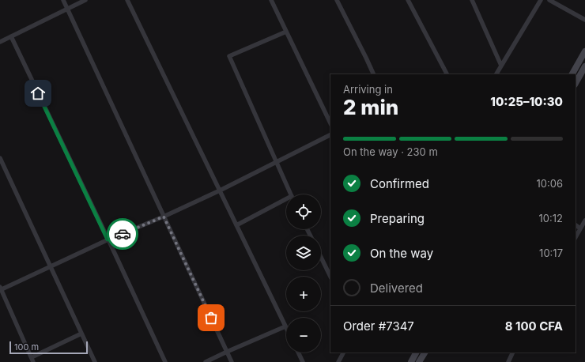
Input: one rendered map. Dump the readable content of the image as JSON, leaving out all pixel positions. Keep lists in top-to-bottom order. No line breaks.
{"scale_bar":"100 m","page":{"heading":["2 min","Arriving in","10:25–10:30"],"panel":["Order #7347","8 100 CFA"],"bar":"On the way · 230 m","list":[["Confirmed","10:06"],["Preparing","10:12"],["On the way","10:17"],"Delivered"],"map_buttons":["+","−"],"scale":"100 m"}}
